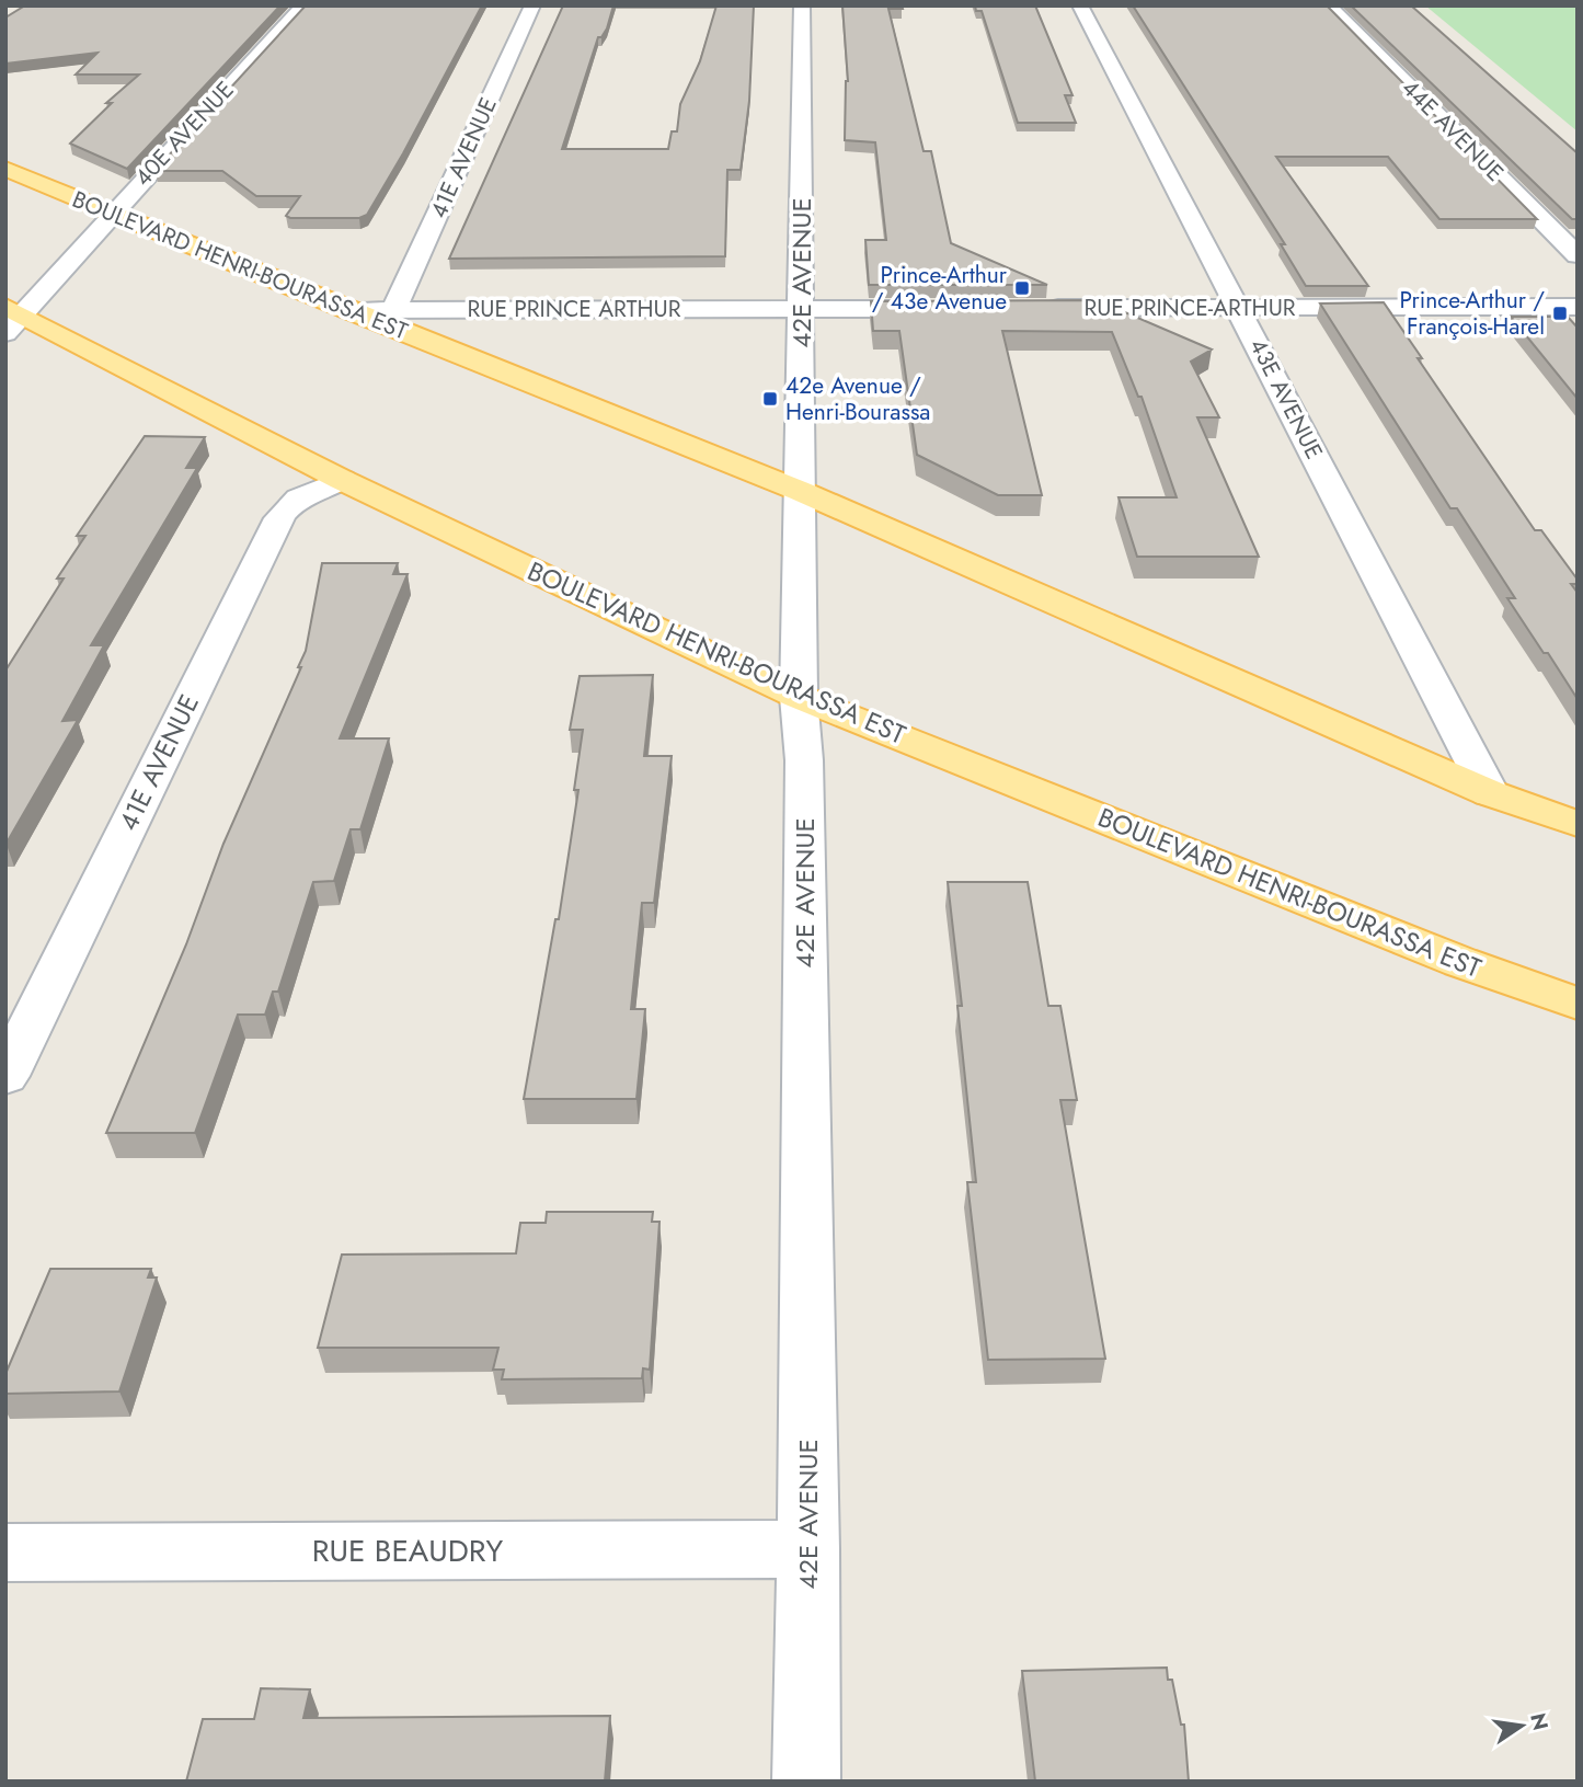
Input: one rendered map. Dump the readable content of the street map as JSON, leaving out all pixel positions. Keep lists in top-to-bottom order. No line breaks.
{"streets":{"main road":["BOULEVARD HENRI-BOURASSA EST"],"street":["44E AVENUE","40E AVENUE","41E AVENUE","42E AVENUE","RUE PRINCE-ARTHUR","RUE PRINCE ARTHUR","43E AVENUE","RUE BEAUDRY"]},"crossings":[["40E AVENUE","BOULEVARD HENRI-BOURASSA EST"],["41E AVENUE","BOULEVARD HENRI-BOURASSA EST"],["41E AVENUE","RUE PRINCE ARTHUR"],["BOULEVARD HENRI-BOURASSA EST","42E AVENUE"],["BOULEVARD HENRI-BOURASSA EST","RUE PRINCE ARTHUR"],["BOULEVARD HENRI-BOURASSA EST","43E AVENUE"],["42E AVENUE","RUE PRINCE ARTHUR"],["42E AVENUE","RUE BEAUDRY"],["RUE PRINCE-ARTHUR","43E AVENUE"]],"places":{"transit":["Prince-Arthur / 43e Avenue","Prince-Arthur / François-Harel","42e Avenue / Henri-Bourassa"]},"north":"right"}
